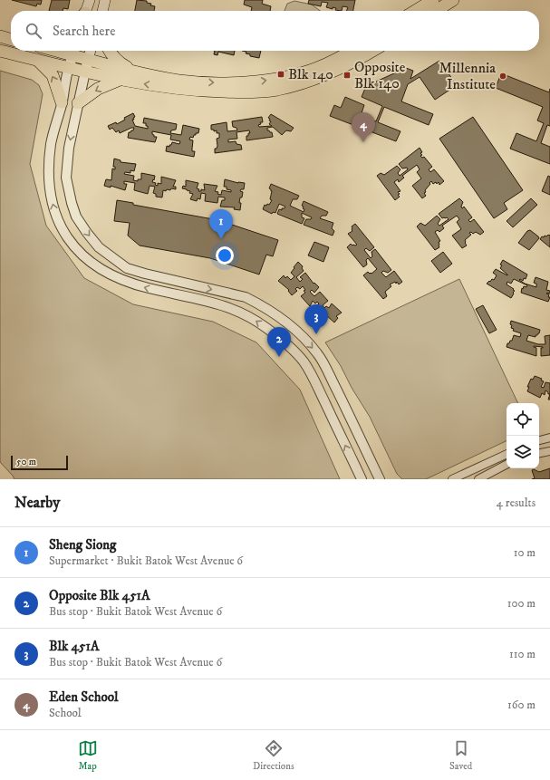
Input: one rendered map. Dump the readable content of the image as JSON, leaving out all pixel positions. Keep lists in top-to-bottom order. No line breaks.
{"places":{"transit":["Blk 140","Opposite Blk 140"],"other":["Millennia Institute"]},"scale_bar":"50 m","page":{"search":"Search here","pins":["4","1","3","2"],"scale":"50 m","heading":["Nearby","4 results"],"list":[{"mark":"1","name":"Sheng Siong","note":"Supermarket · Bukit Batok West Avenue 6","value":"10 m"},{"mark":"2","name":"Opposite Blk 451A","note":"Bus stop · Bukit Batok West Avenue 6","value":"100 m"},{"mark":"3","name":"Blk 451A","note":"Bus stop · Bukit Batok West Avenue 6","value":"110 m"},{"mark":"4","name":"Eden School","note":"School","value":"160 m"}],"nav":["Map","Directions","Saved"]}}
